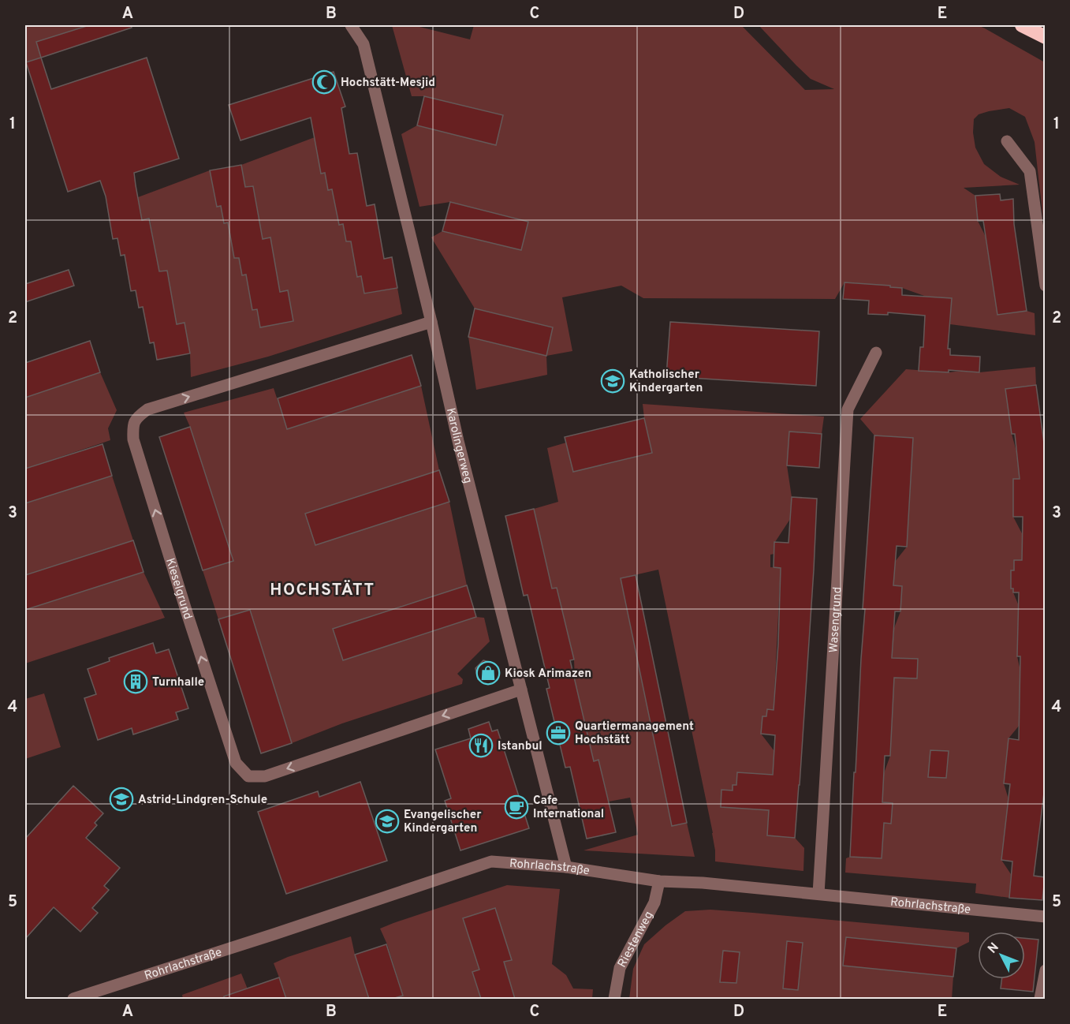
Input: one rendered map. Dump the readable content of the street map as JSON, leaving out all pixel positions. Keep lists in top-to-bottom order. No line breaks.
{"streets":{"street":["Karolingerweg","Kieselgrund","Wasengrund","Rohrlachstraße","Riestenweg"]},"crossings":[["Karolingerweg","Kieselgrund"],["Karolingerweg","Rohrlachstraße"],["Wasengrund","Rohrlachstraße"],["Rohrlachstraße","Riestenweg"]],"districts":["HOCHSTÄTT"],"places":{"mosque":["Hochstätt-Mesjid"],"school or university":["Katholischer Kindergarten","Astrid-Lindgren-Schule","Evangelischer Kindergarten"],"shop":["Kiosk Arimazen"],"building":["Turnhalle"],"office":["Quartiermanagement Hochstätt"],"restaurant":["Istanbul"],"cafe":["Cafe International"]},"north":"top left","grid":{"columns":["A","B","C","D","E"],"rows":["1","2","3","4","5"]}}
